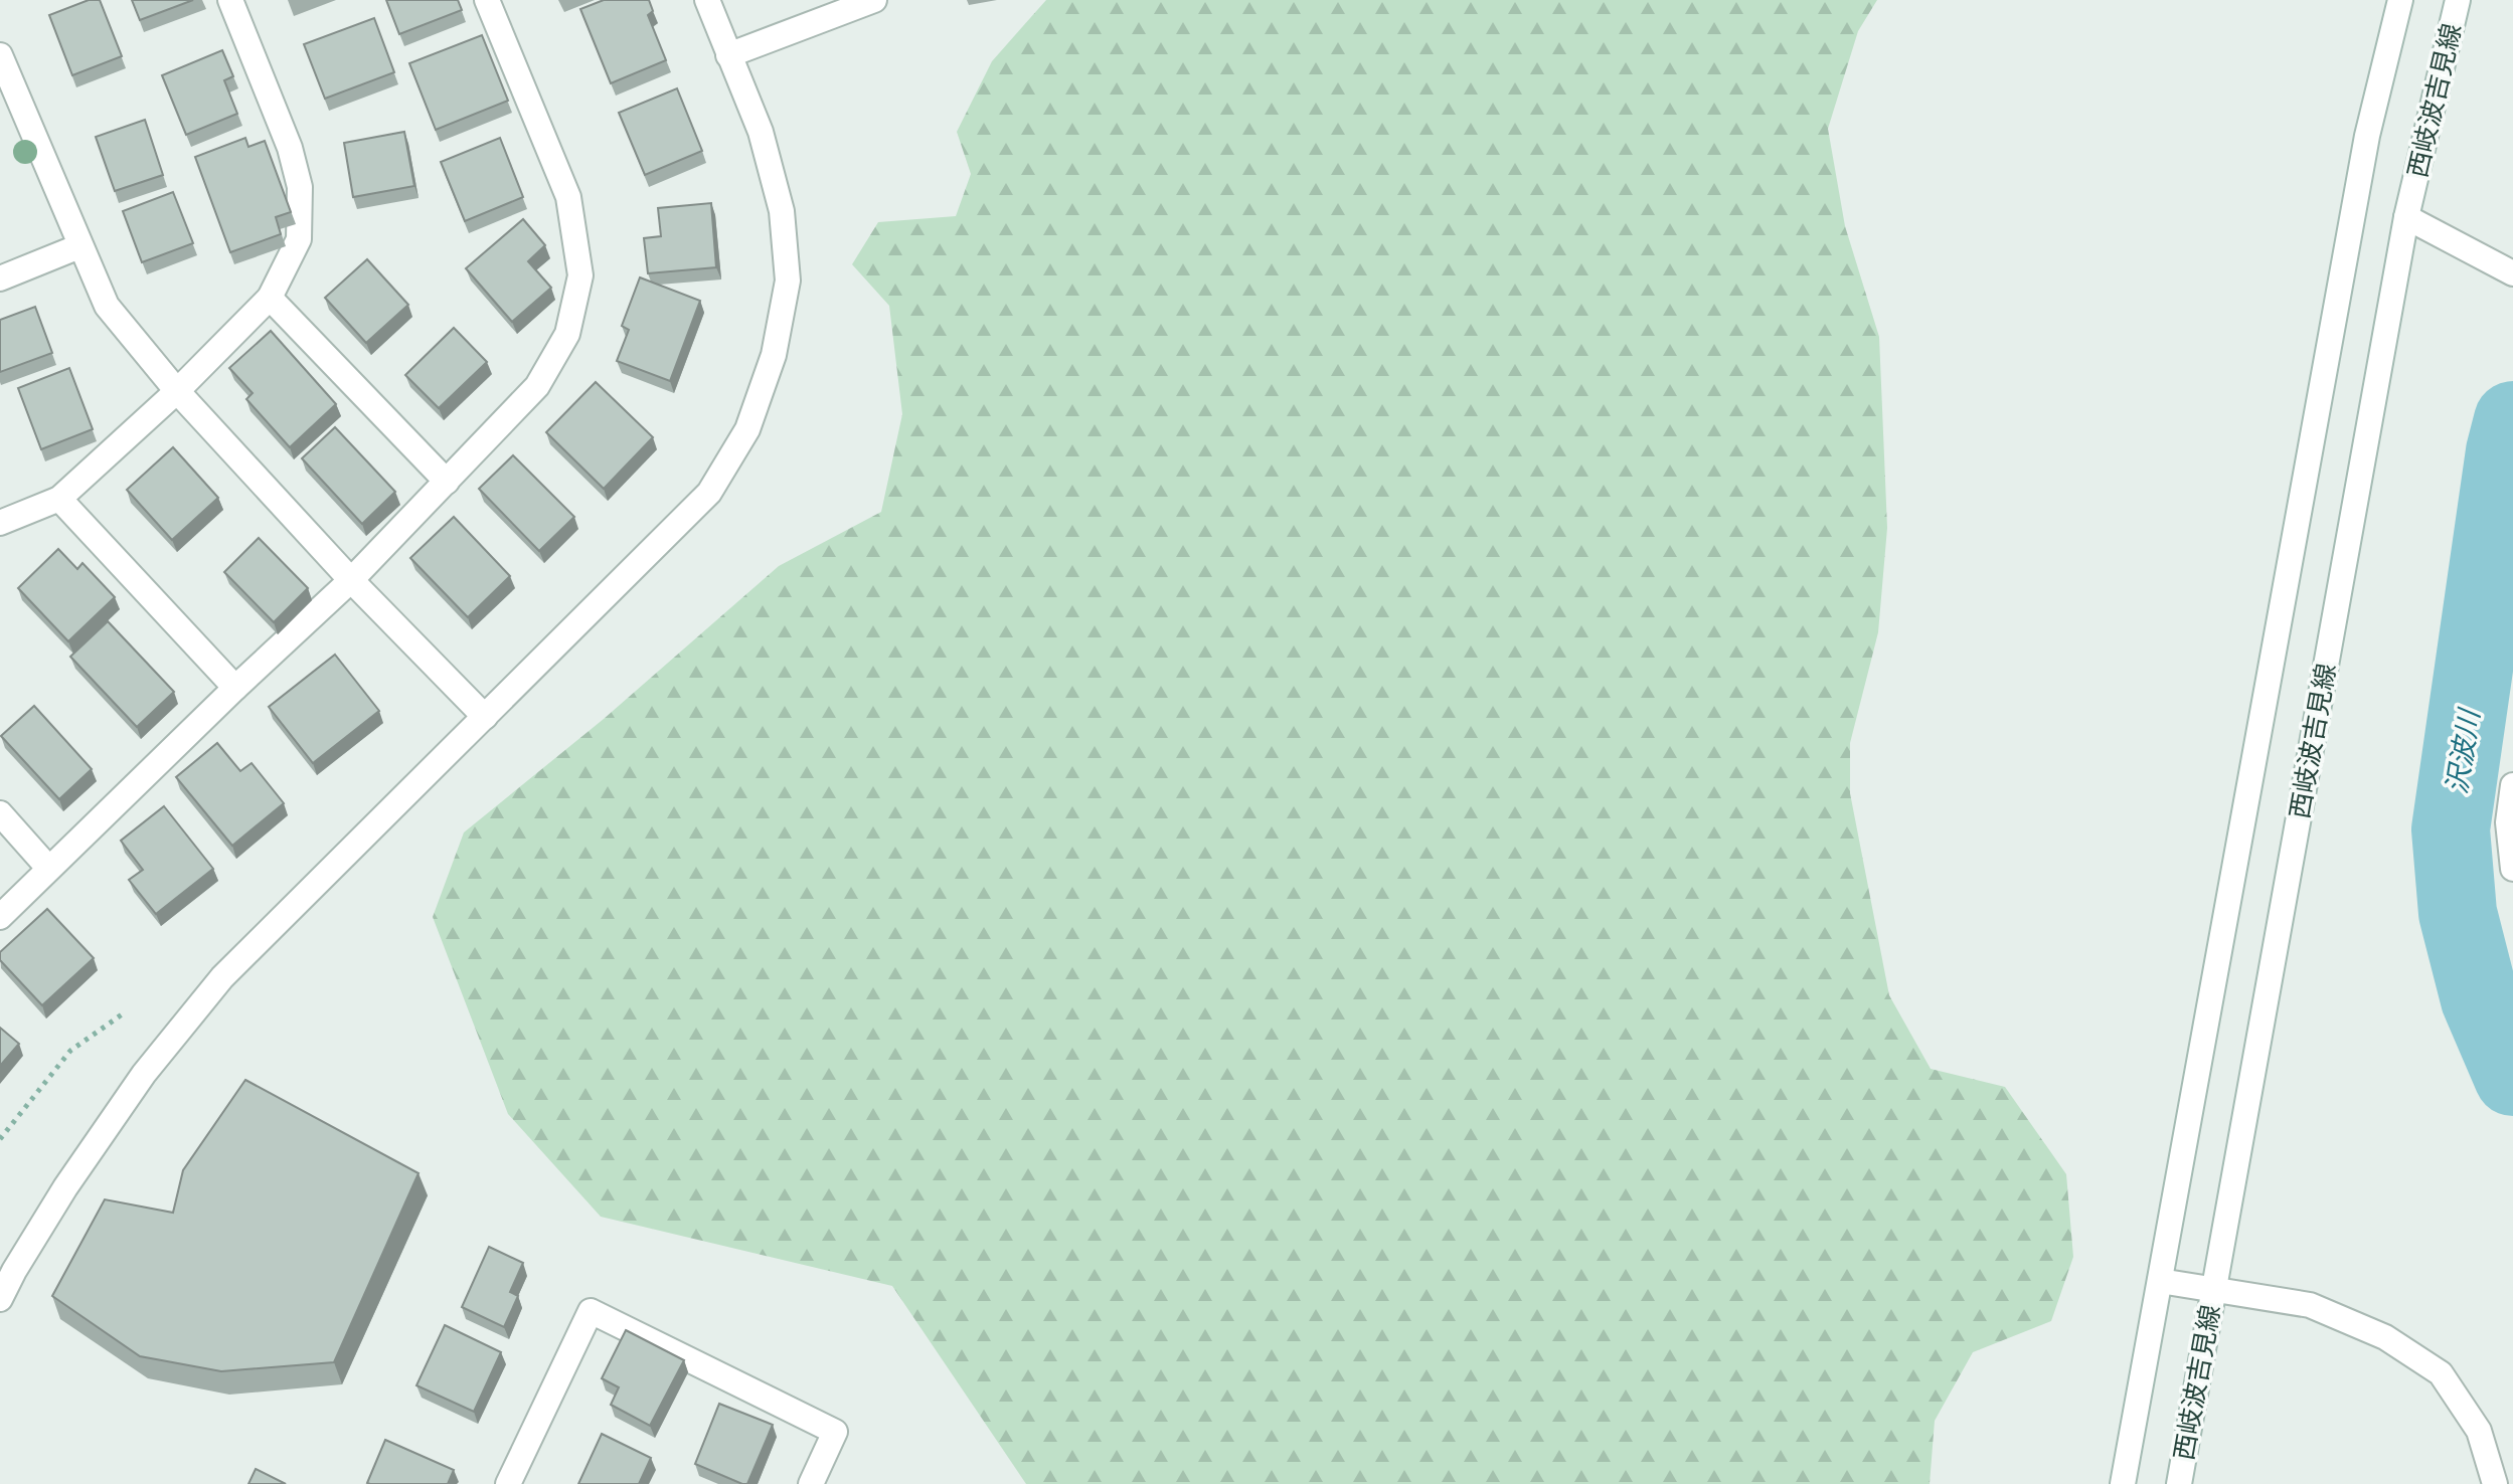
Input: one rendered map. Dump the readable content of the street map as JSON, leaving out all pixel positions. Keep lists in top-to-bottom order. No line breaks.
{"streets":{"street":["西岐波吉見線"]},"water":["沢波川"]}
